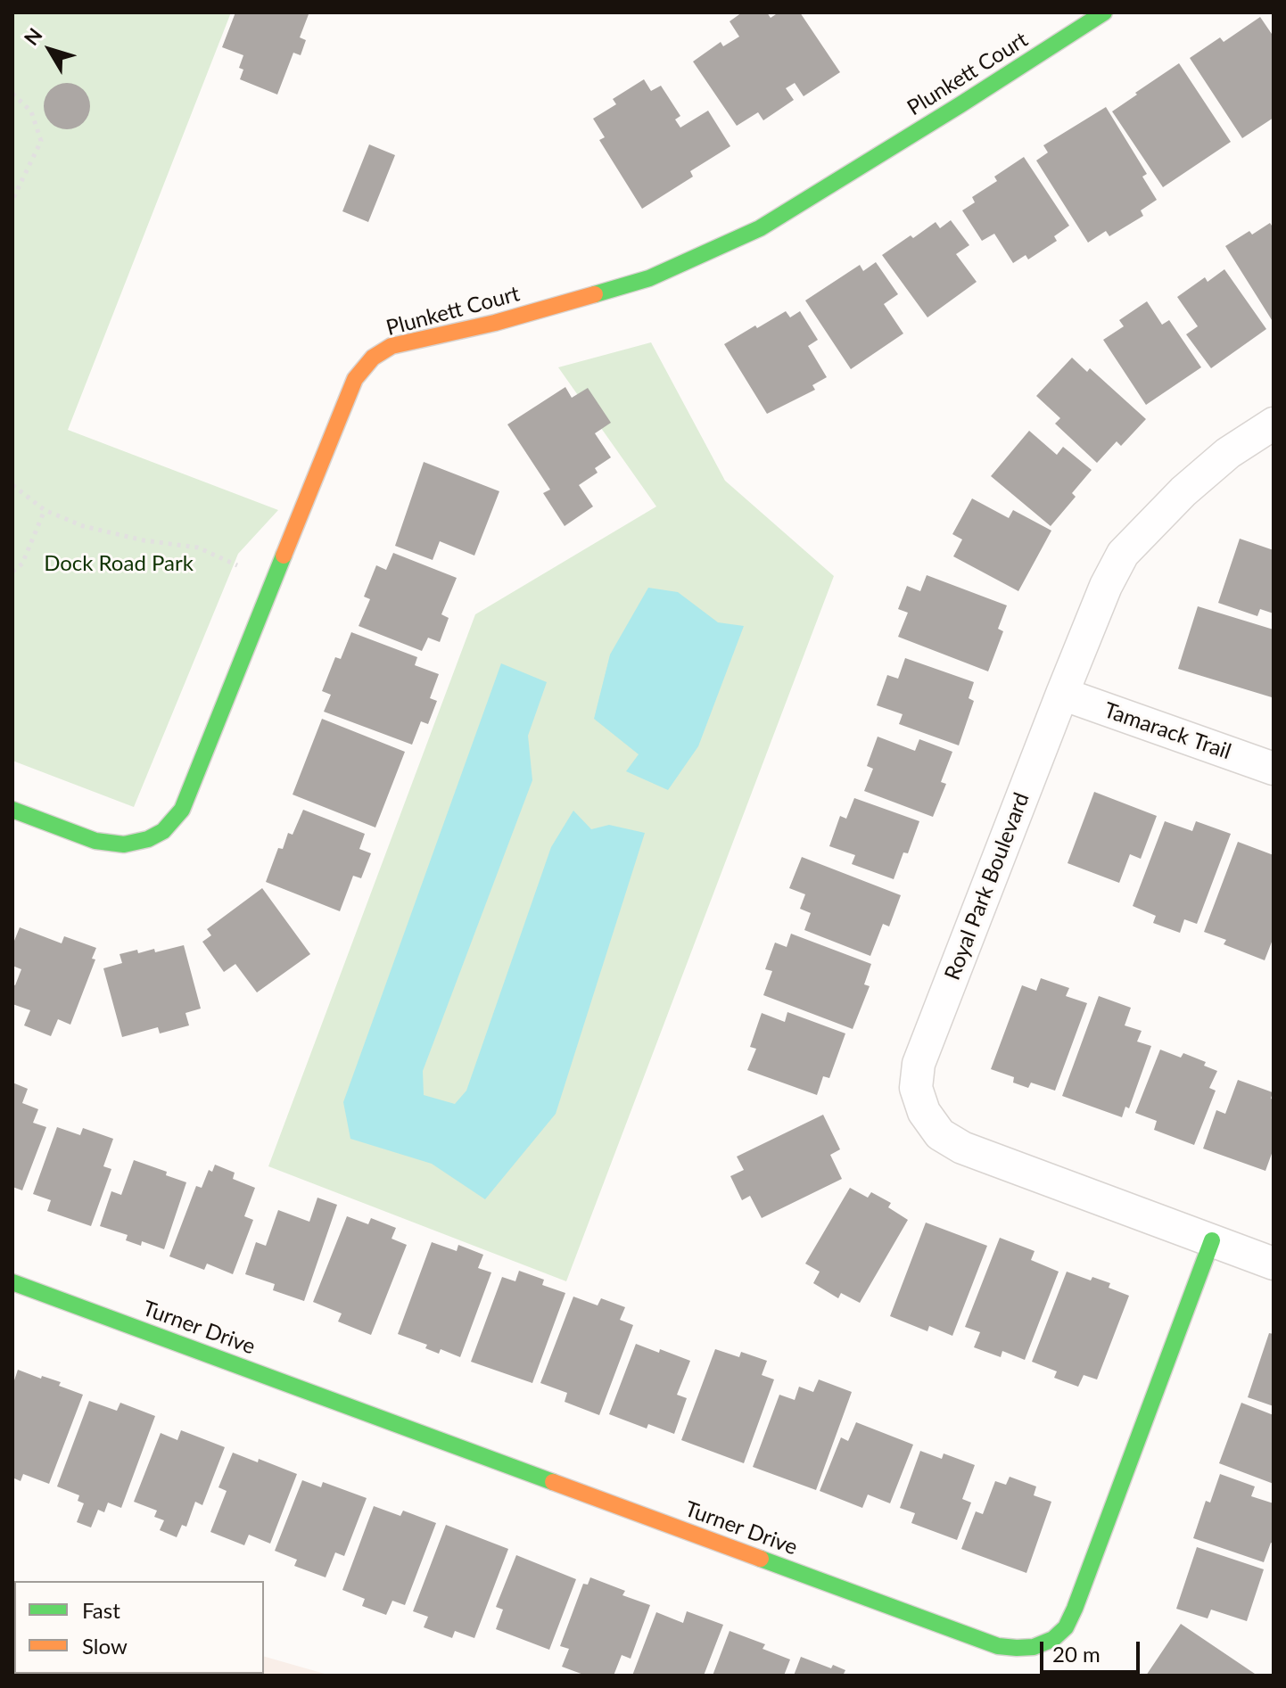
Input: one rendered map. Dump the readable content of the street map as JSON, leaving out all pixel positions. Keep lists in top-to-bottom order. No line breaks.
{"streets":{"street":["Plunkett Court","Tamarack Trail","Royal Park Boulevard","Turner Drive"]},"crossings":[["Tamarack Trail","Royal Park Boulevard"],["Royal Park Boulevard","Turner Drive"]],"parks":["Dock Road Park"],"legend":["Fast","Slow"],"scale_bar":"20 m","north":"top left"}
